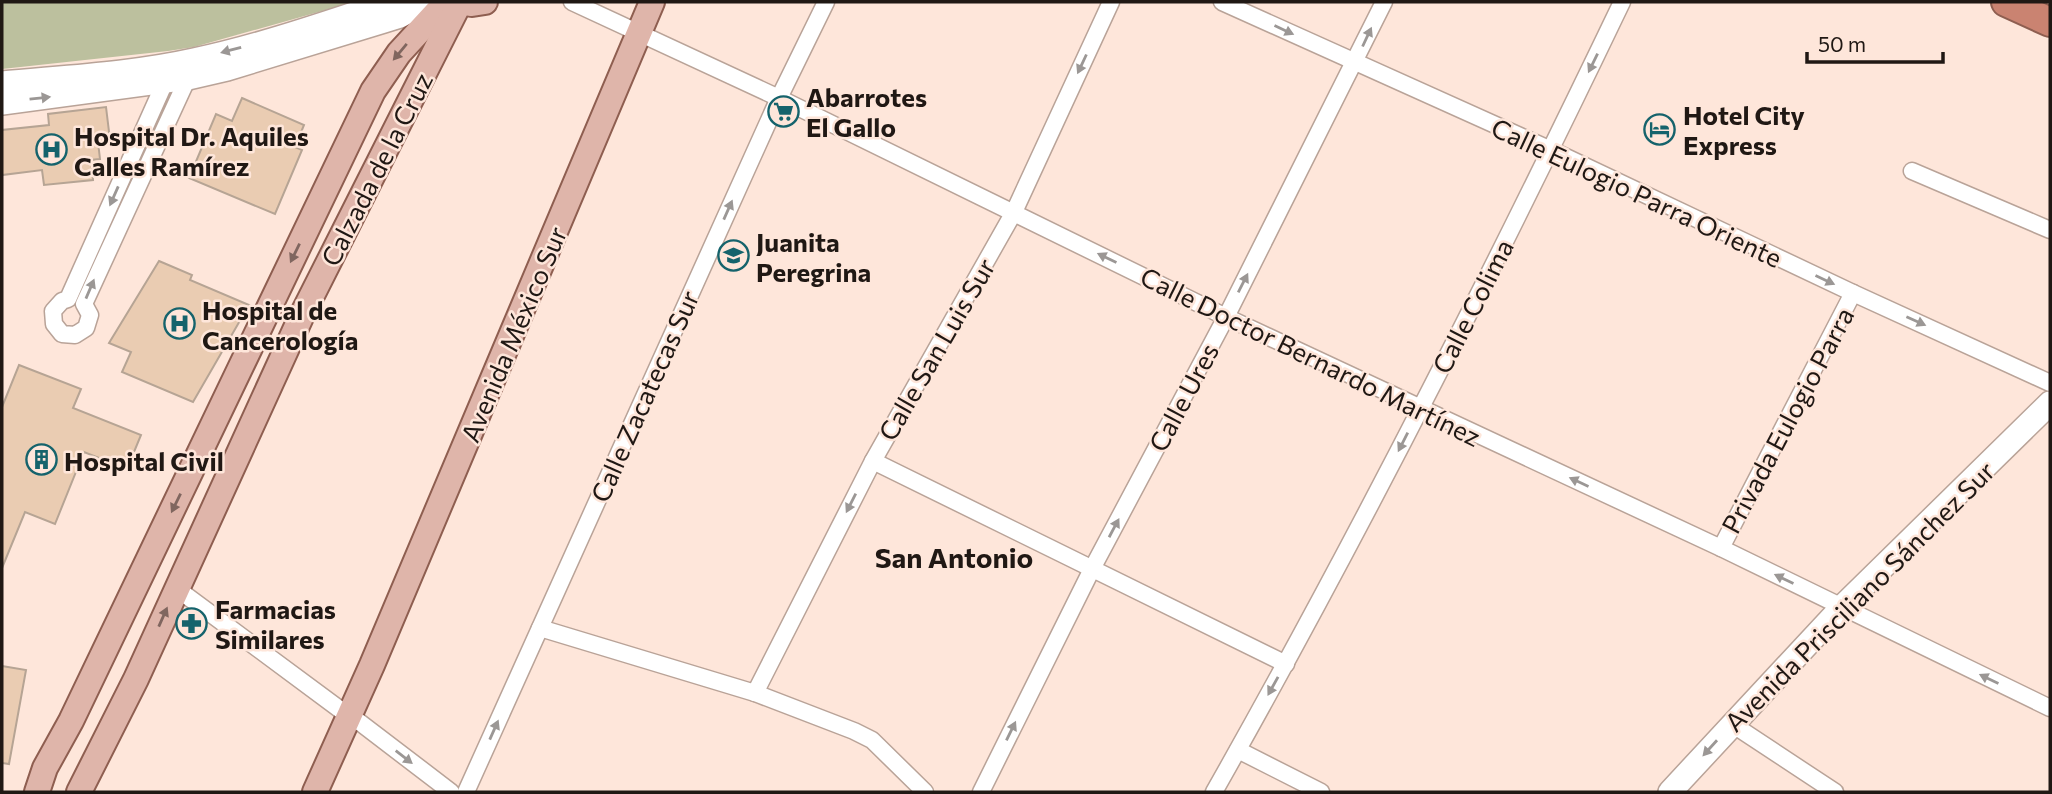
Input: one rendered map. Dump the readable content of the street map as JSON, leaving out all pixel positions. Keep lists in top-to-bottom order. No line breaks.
{"streets":{"main road":["Calzada de la Cruz","Avenida México Sur","Avenida Prisciliano Sánchez Sur"],"street":["Calle Eulogio Parra Oriente","Calle Colima","Calle San Luis Sur","Calle Doctor Bernardo Martínez","Calle Zacatecas Sur","Calle Ures","Privada Eulogio Parra"]},"crossings":[["Calle Eulogio Parra Oriente","Calle Colima"],["Calle Eulogio Parra Oriente","Calle Ures"],["Calle Eulogio Parra Oriente","Privada Eulogio Parra"],["Calle Colima","Calle Doctor Bernardo Martínez"],["Avenida México Sur","Calle Doctor Bernardo Martínez"],["Calle San Luis Sur","Calle Doctor Bernardo Martínez"],["Calle Doctor Bernardo Martínez","Calle Zacatecas Sur"],["Calle Doctor Bernardo Martínez","Calle Ures"],["Calle Doctor Bernardo Martínez","Privada Eulogio Parra"],["Calle Doctor Bernardo Martínez","Avenida Prisciliano Sánchez Sur"]],"one_way":["Calle Eulogio Parra Oriente","Calle Colima","Calle San Luis Sur","Calle Doctor Bernardo Martínez","Calle Zacatecas Sur","Calle Ures"],"districts":["San Antonio"],"places":{"supermarket":["Abarrotes El Gallo"],"hotel":["Hotel City Express"],"hospital":["Hospital Dr. Aquiles Calles Ramírez","Hospital de Cancerología"],"school or university":["Juanita Peregrina"],"building":["Hospital Civil"],"pharmacy":["Farmacias Similares"]},"scale_bar":"50 m"}
